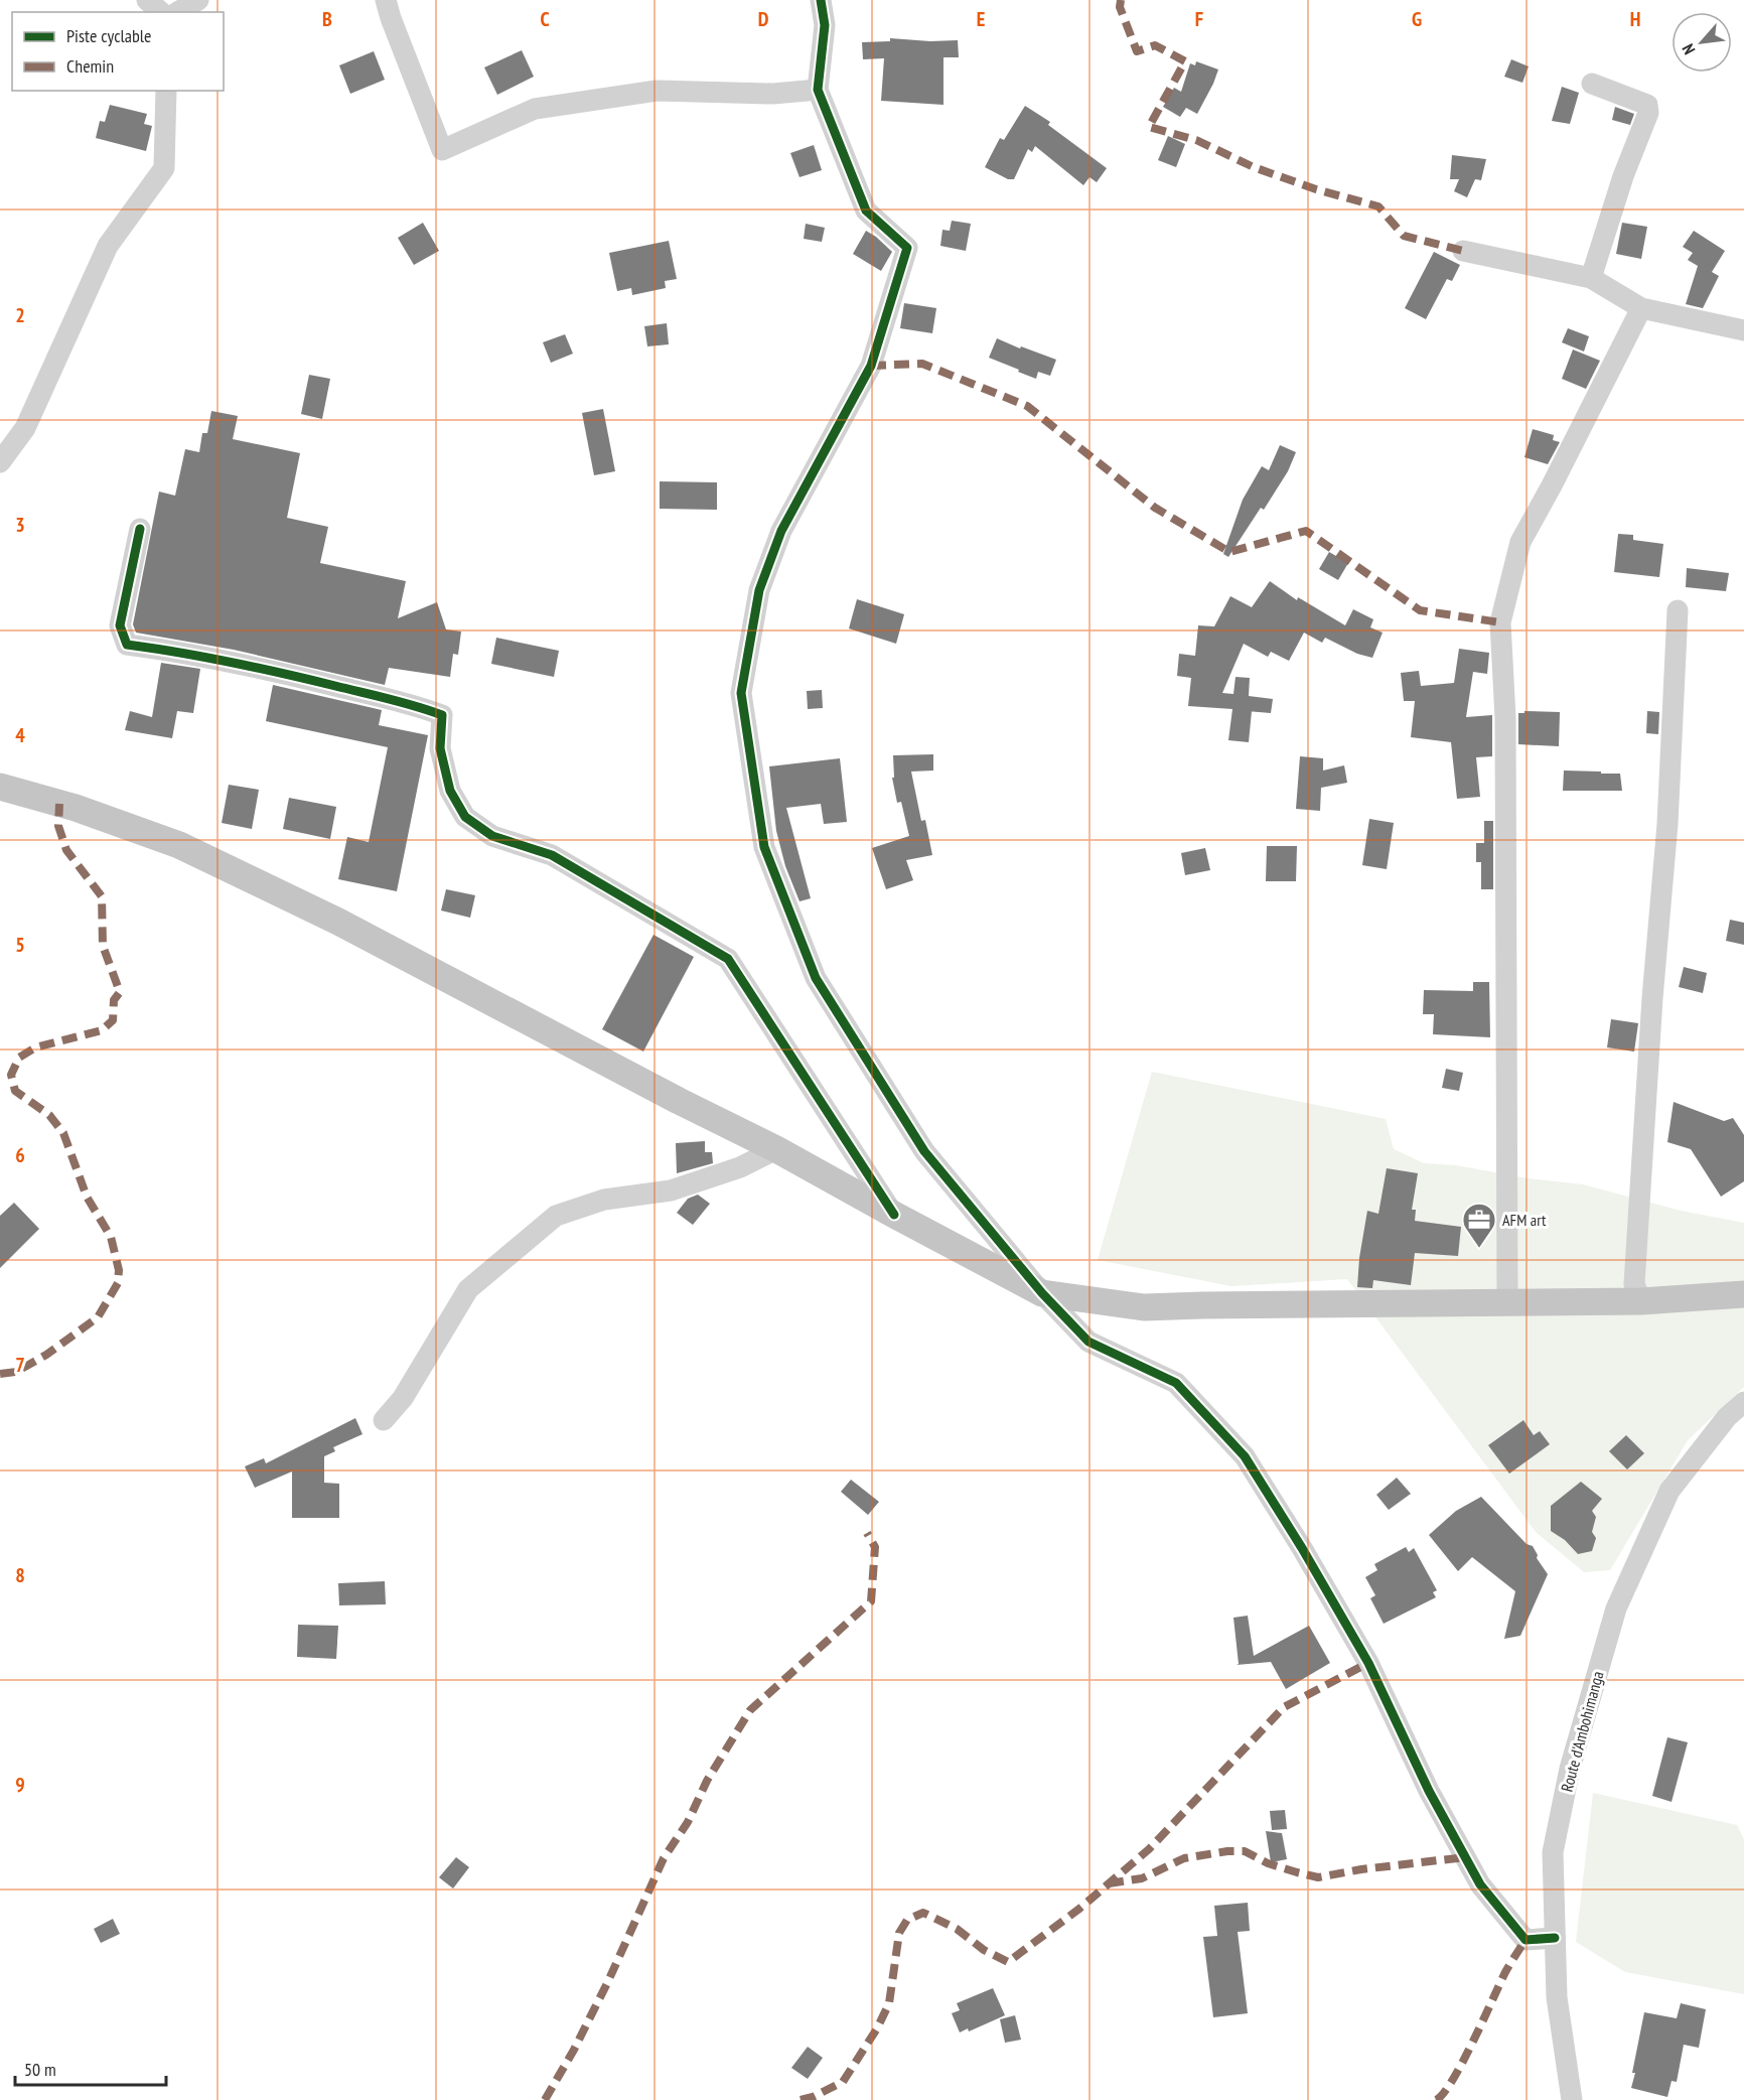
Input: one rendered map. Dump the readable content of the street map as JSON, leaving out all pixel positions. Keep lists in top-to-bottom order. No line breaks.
{"streets":{"street":["Route d'Ambohimanga"]},"places":{"office":["AFM art"]},"legend":["Piste cyclable","Chemin"],"scale_bar":"50 m","north":"bottom left","grid":{"columns":["B","C","D","E","F","G","H"],"rows":["2","3","4","5","6","7","8","9"]}}
